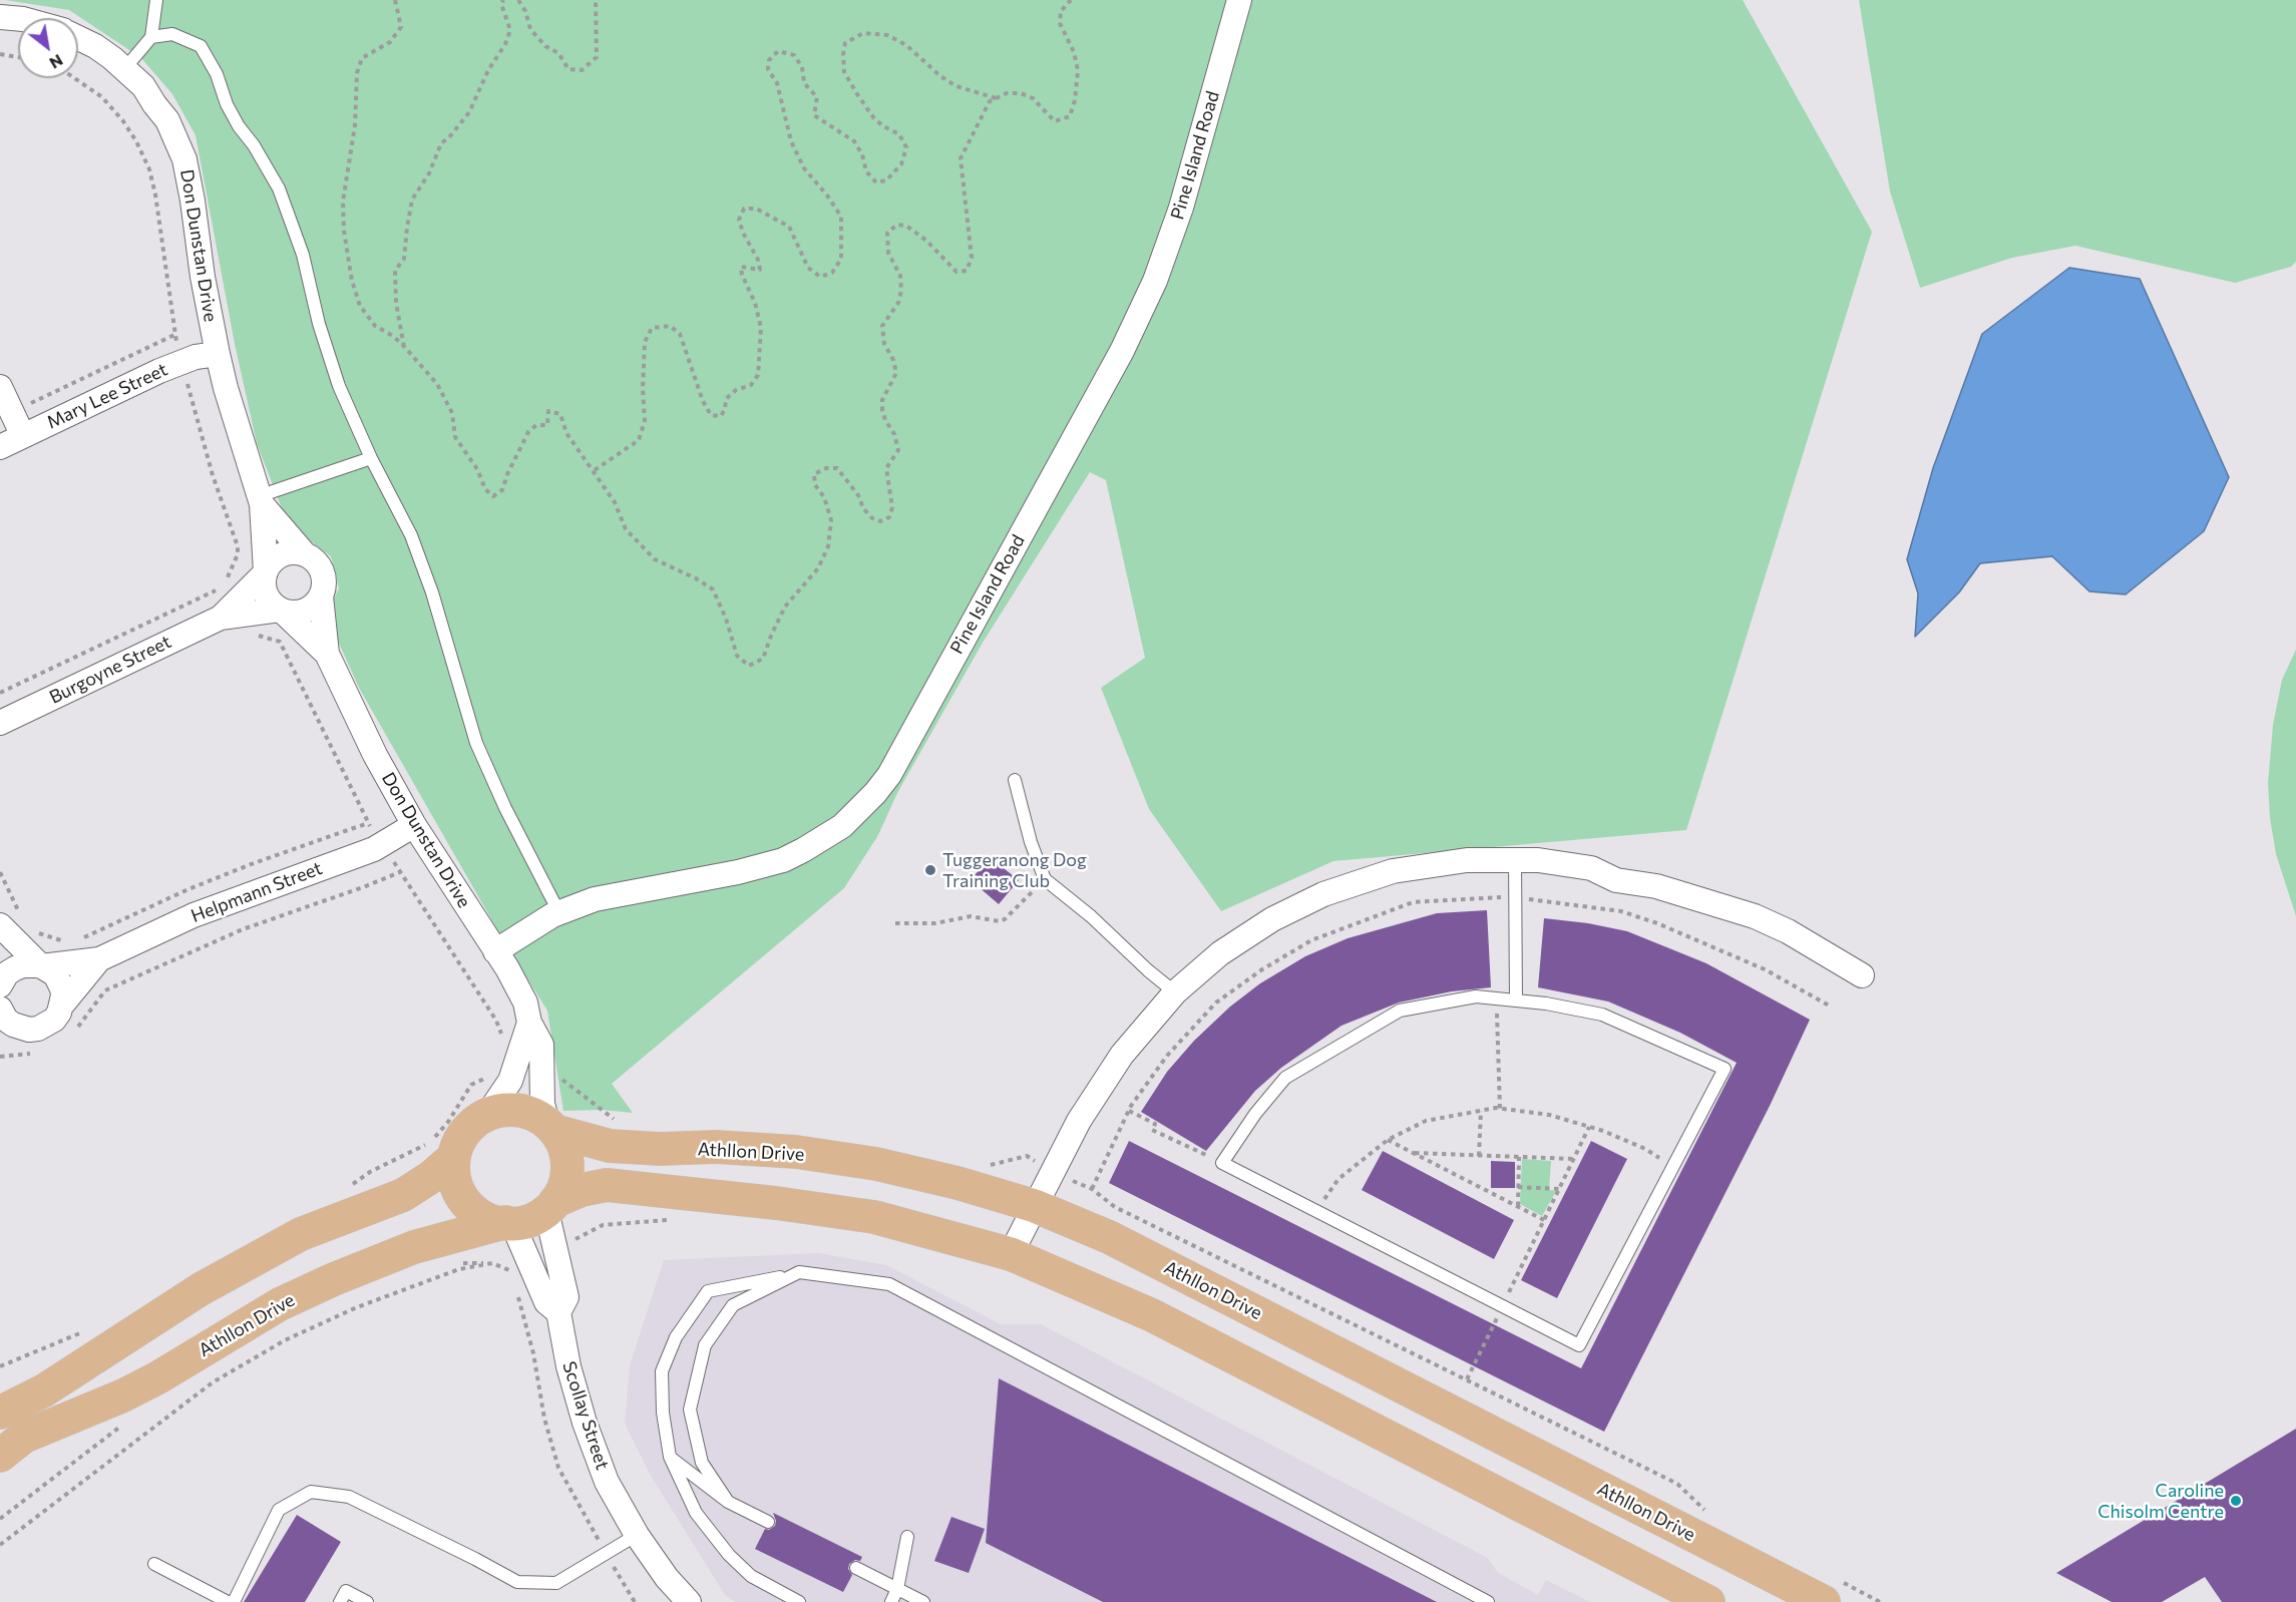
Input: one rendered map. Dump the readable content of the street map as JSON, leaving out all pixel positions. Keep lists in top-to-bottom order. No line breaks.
{"streets":{"main road":["Athllon Drive"],"street":["Pine Island Road","Don Dunstan Drive","Mary Lee Street","Burgoyne Street","Helpmann Street","Scollay Street"]},"crossings":[["Pine Island Road","Don Dunstan Drive"],["Don Dunstan Drive","Mary Lee Street"],["Don Dunstan Drive","Burgoyne Street"],["Don Dunstan Drive","Helpmann Street"],["Don Dunstan Drive","Athllon Drive"],["Don Dunstan Drive","Scollay Street"],["Athllon Drive","Scollay Street"]],"places":["Tuggeranong Dog Training Club","Caroline Chisolm Centre"],"north":"bottom right"}
